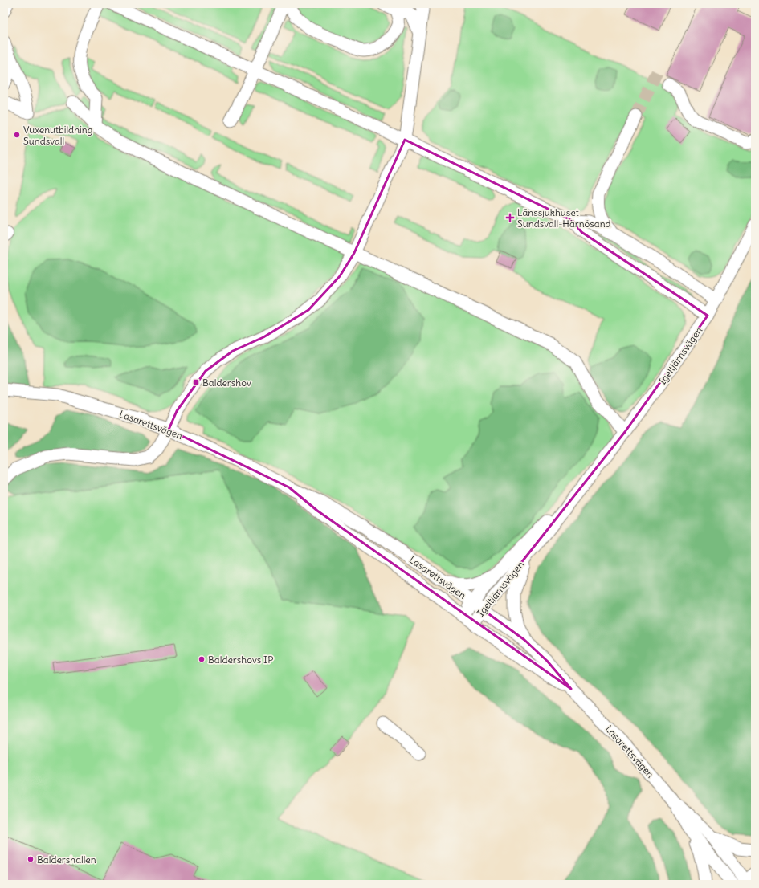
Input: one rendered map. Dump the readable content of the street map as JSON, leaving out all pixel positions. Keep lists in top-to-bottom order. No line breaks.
{"streets":{"street":["Igeltjärnsvägen","Lasarettsvägen"]},"crossings":[["Igeltjärnsvägen","Lasarettsvägen"]],"places":{"other":["Vuxenutbildning Sundsvall","Baldershovs IP","Baldershallen"],"health":["Länssjukhuset Sundsvall-Härnösand"],"transit":["Baldershov"]}}
